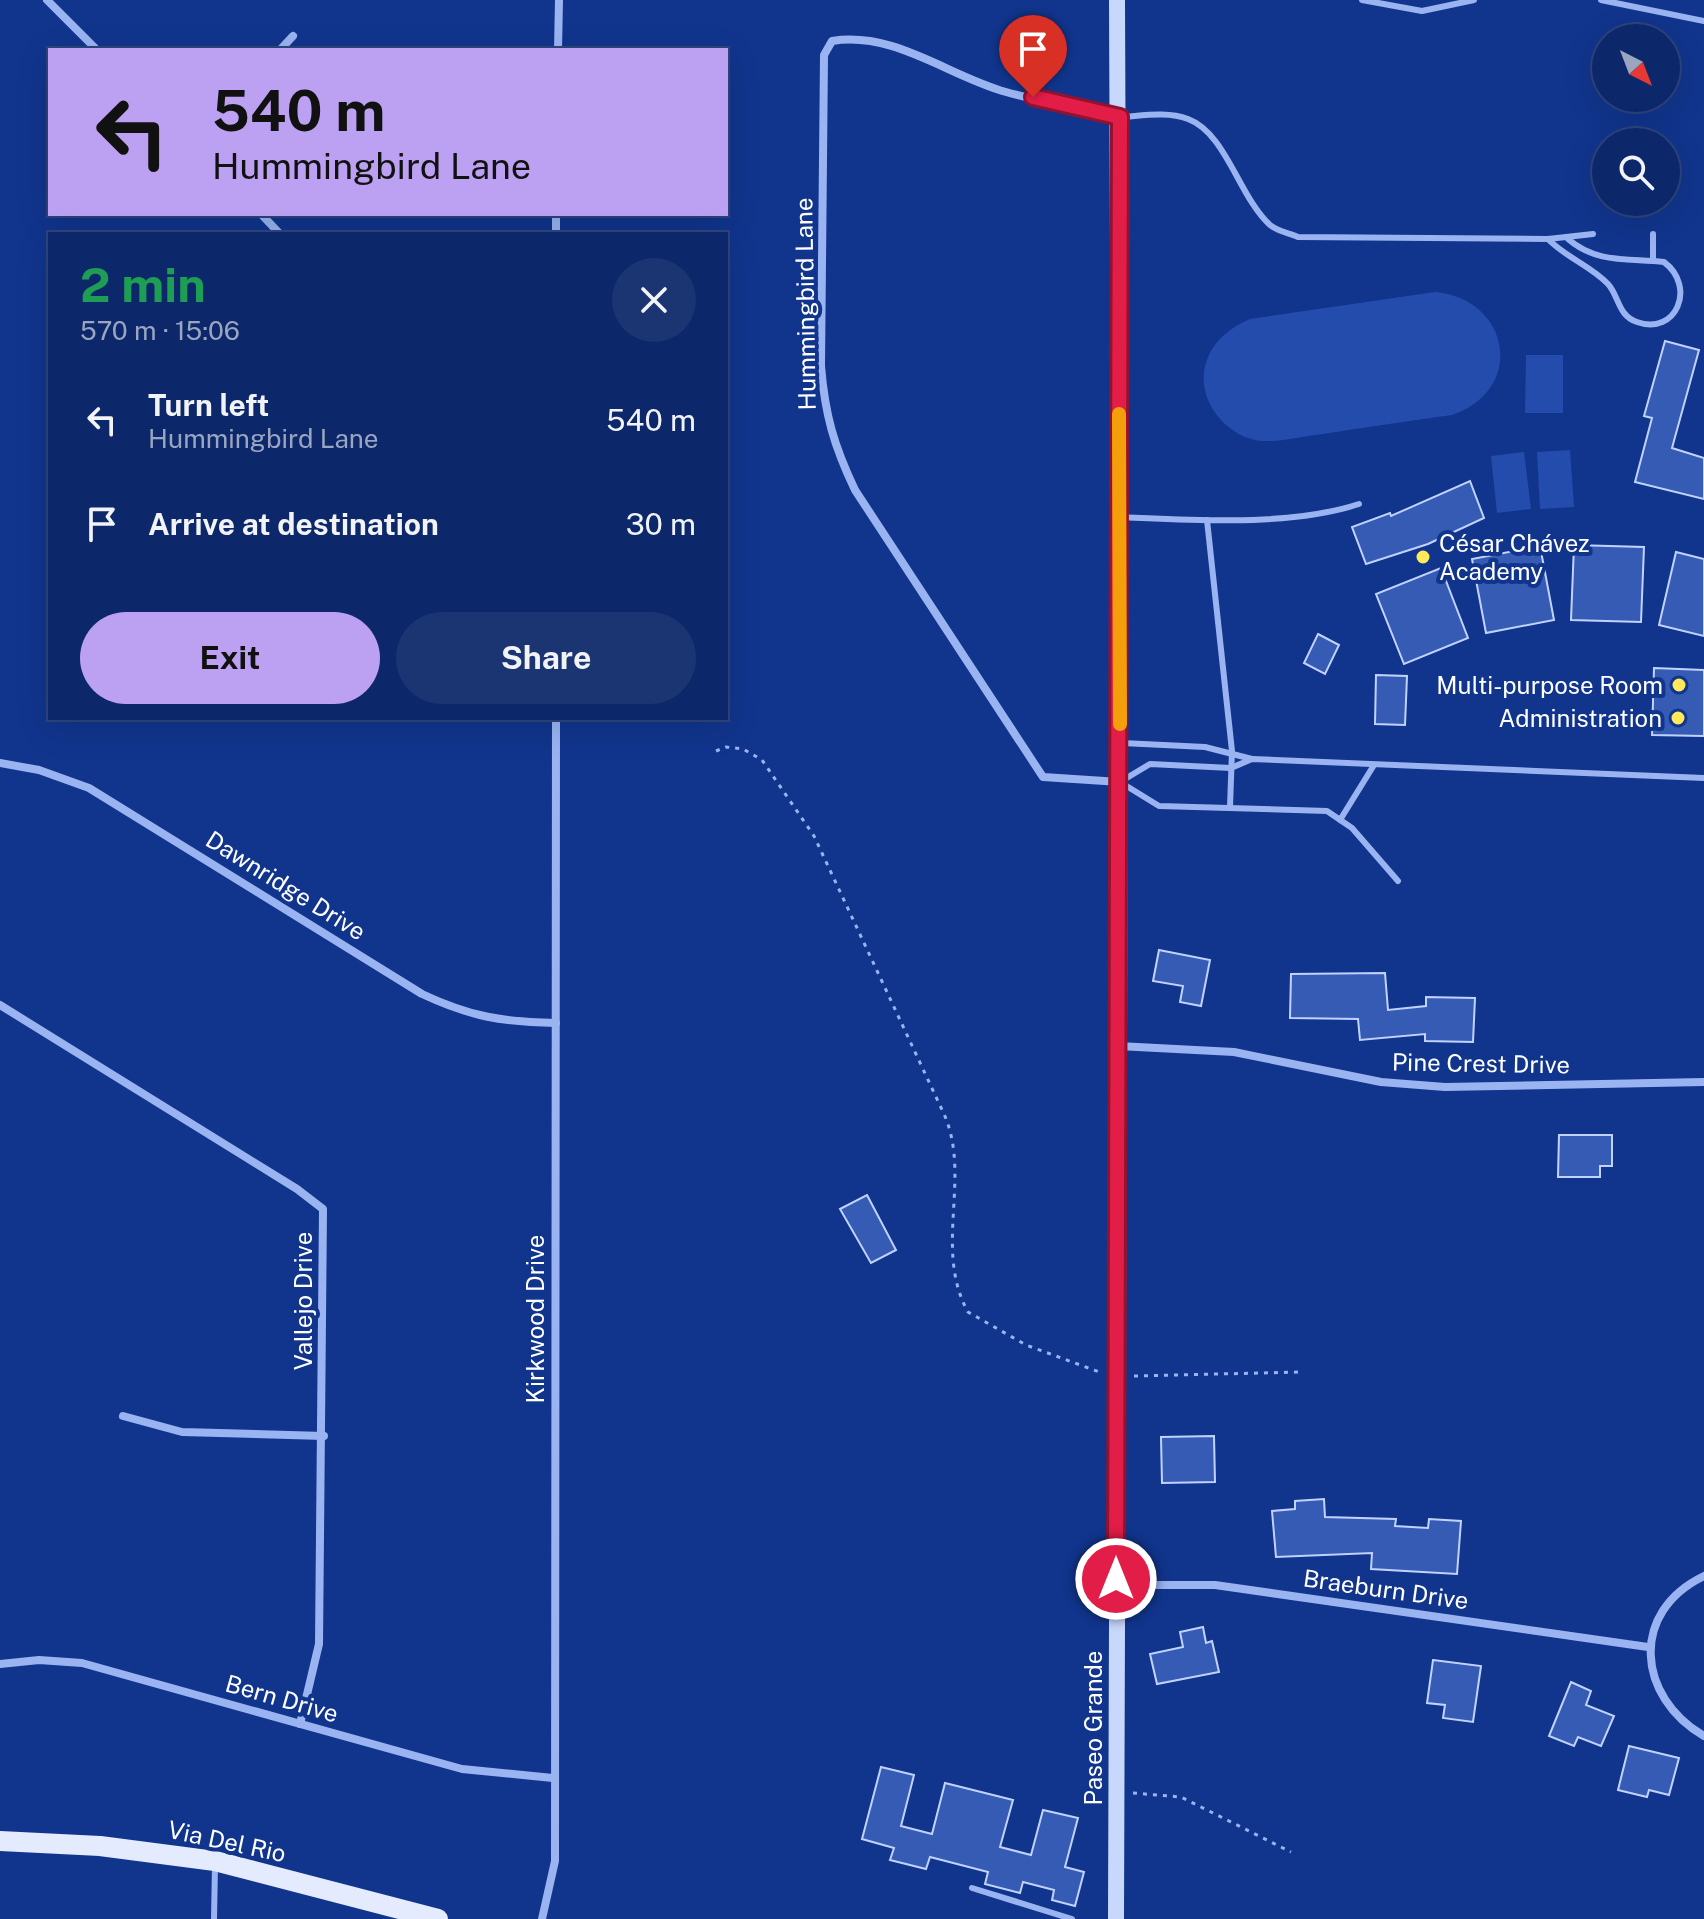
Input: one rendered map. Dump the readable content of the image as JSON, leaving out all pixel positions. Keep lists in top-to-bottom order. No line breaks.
{"streets":{"main road":["Paseo Grande","Via Del Rio"],"street":["Hummingbird Lane","Dawnridge Drive","Pine Crest Drive","Vallejo Drive","Kirkwood Drive","Braeburn Drive","Bern Drive"]},"crossings":[["Hummingbird Lane","Paseo Grande"],["Dawnridge Drive","Kirkwood Drive"],["Pine Crest Drive","Paseo Grande"],["Vallejo Drive","Bern Drive"],["Kirkwood Drive","Bern Drive"],["Braeburn Drive","Paseo Grande"]],"places":["César Chávez Academy","Multi-purpose Room","Administration"],"north":"bottom right","page":{"turn":["540 m","Hummingbird Lane"],"heading":["2 min","570 m · 15:06"],"list":[{"name":"Turn left","note":"Hummingbird Lane","value":"540 m"},{"name":"Arrive at destination","value":"30 m"}],"buttons":["Exit","Share"]}}
